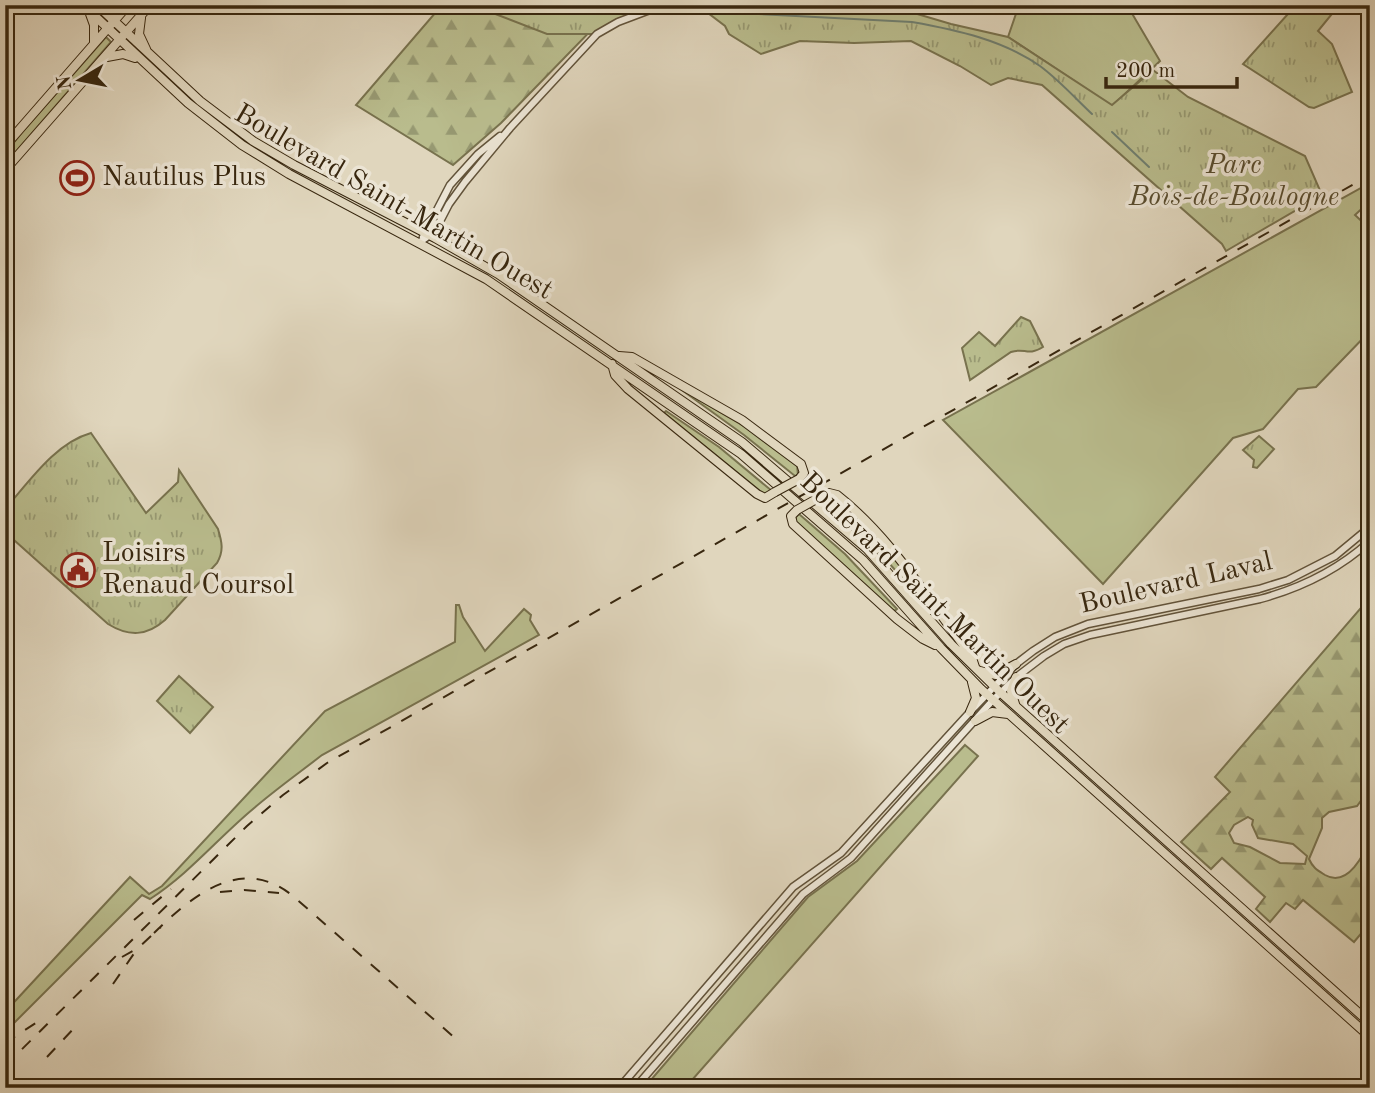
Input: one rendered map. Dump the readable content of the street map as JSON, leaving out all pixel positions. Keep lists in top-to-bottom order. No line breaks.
{"streets":{"main road":["Boulevard Saint-Martin Ouest"],"street":["Boulevard Laval"]},"crossings":[["Boulevard Saint-Martin Ouest","Boulevard Laval"]],"parks":["Parc Bois-de-Boulogne"],"places":{"sports":["Nautilus Plus"],"public building":["Loisirs Renaud Coursol"]},"scale_bar":"200 m","north":"left"}
